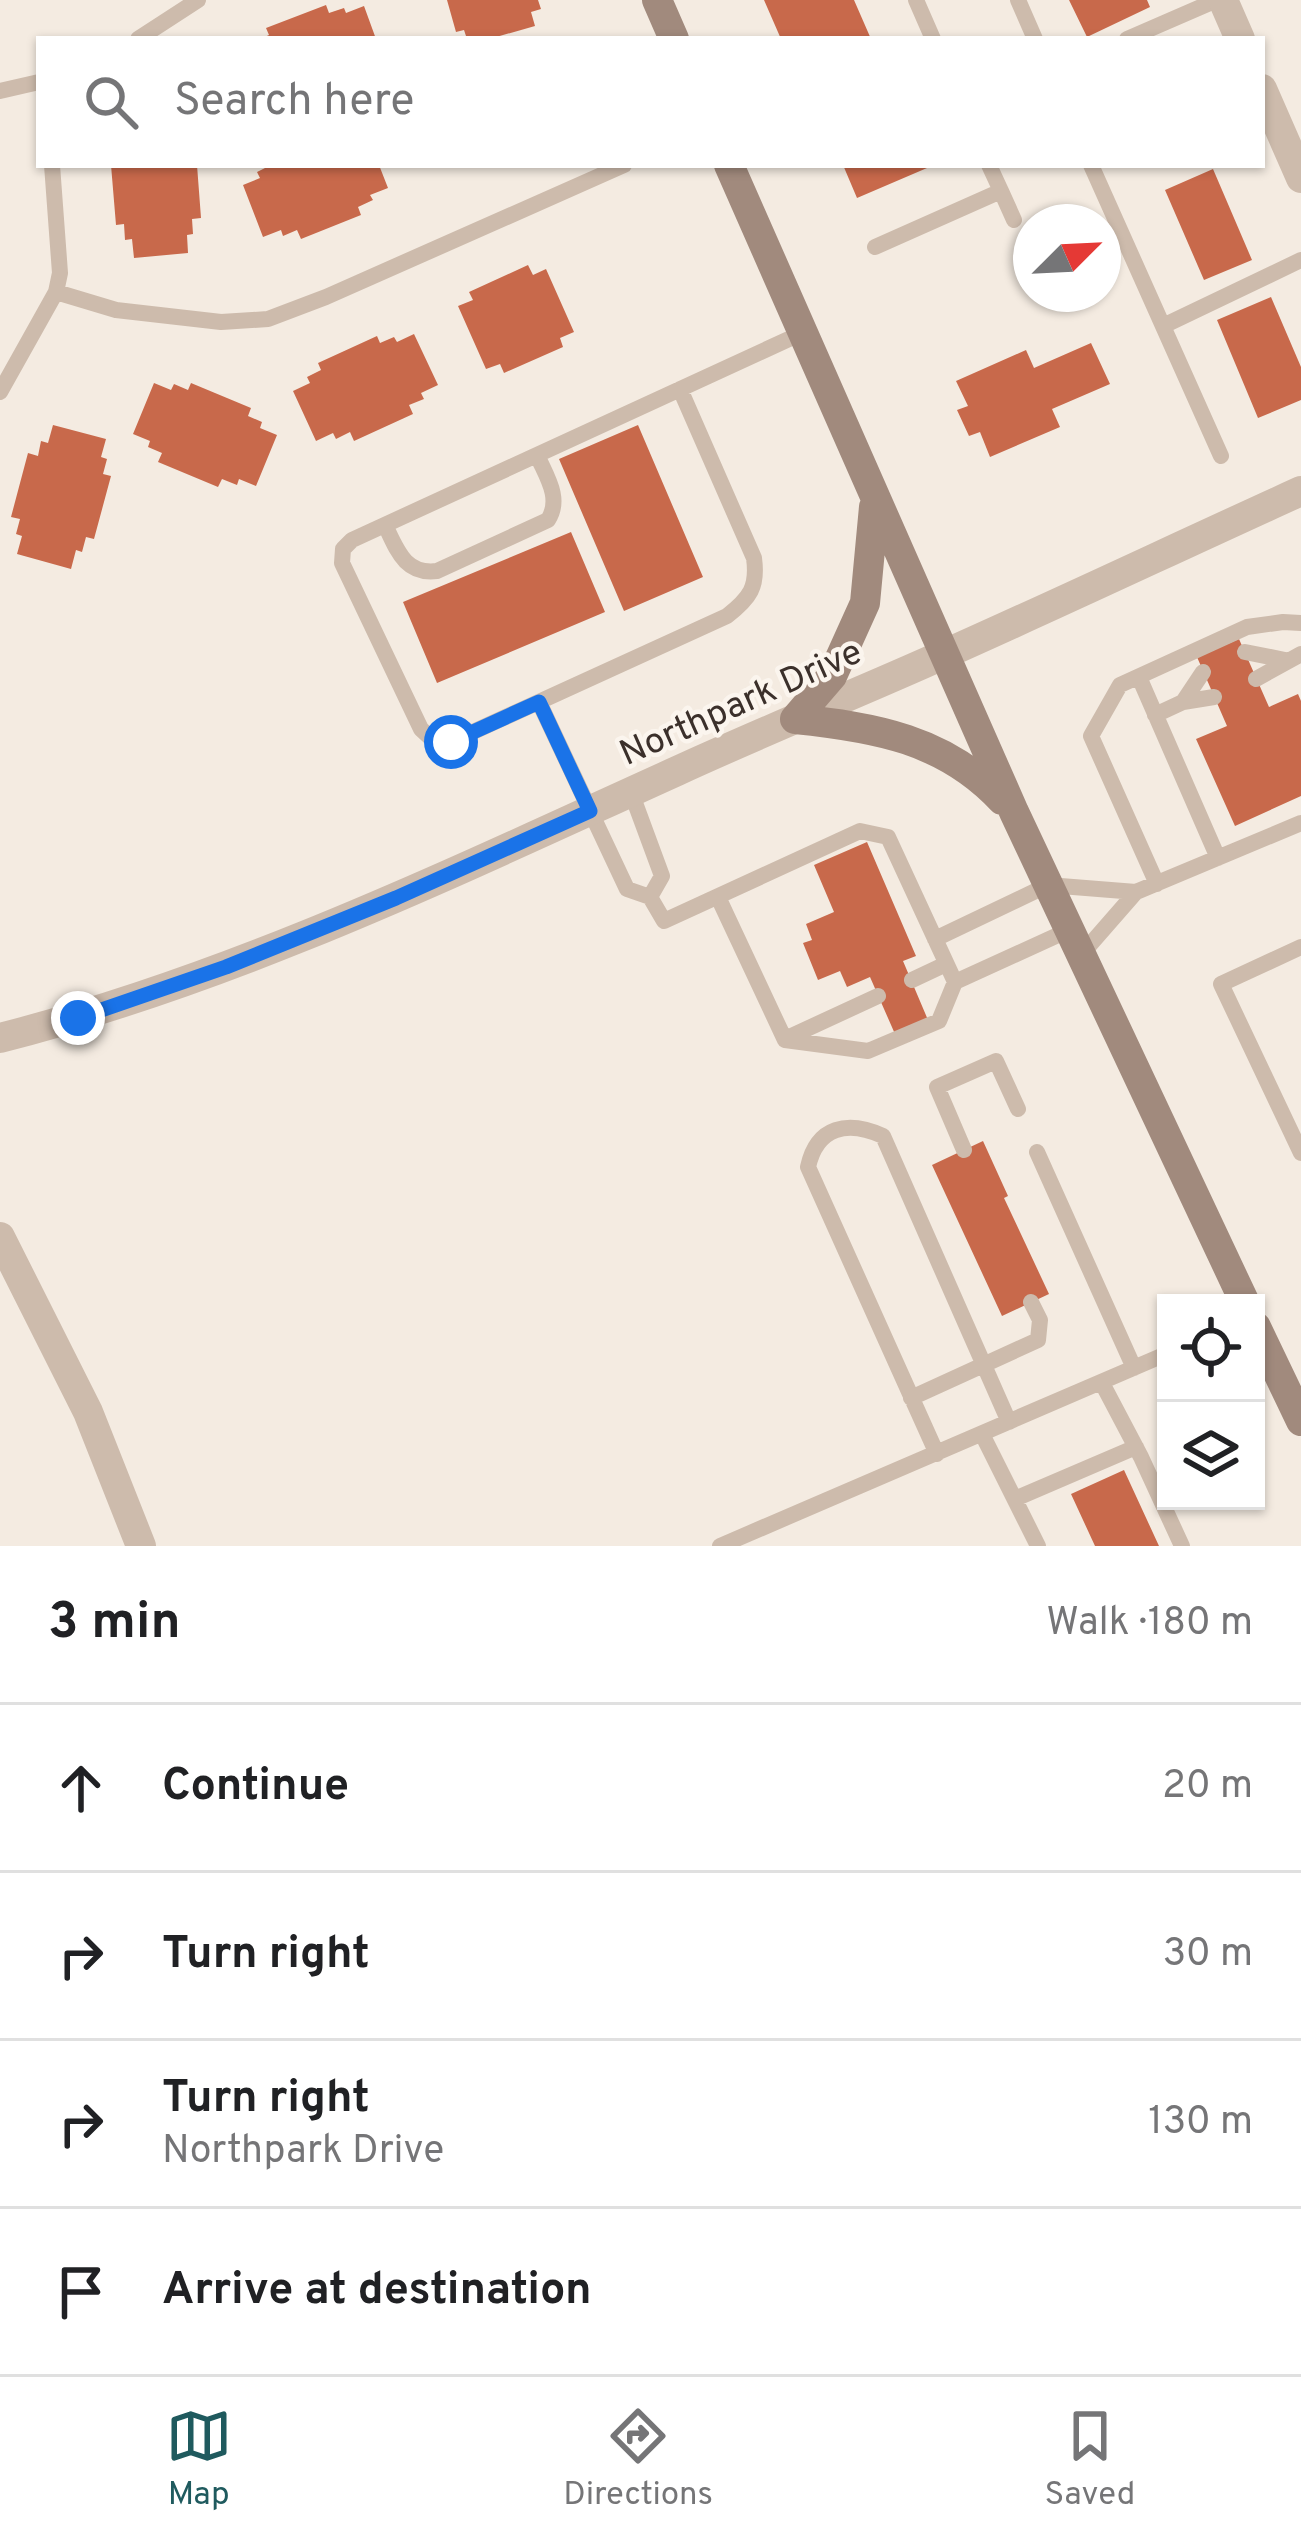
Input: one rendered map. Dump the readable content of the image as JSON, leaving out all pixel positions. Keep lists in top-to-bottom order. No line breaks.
{"streets":{"street":["Northpark Drive"]},"north":"top right","page":{"search":"Search here","heading":["3 min","Walk · 180 m"],"list":[["Continue","20 m"],["Turn right","30 m"],["Turn right","Northpark Drive","130 m"],"Arrive at destination"],"nav":["Map","Directions","Saved"]}}
